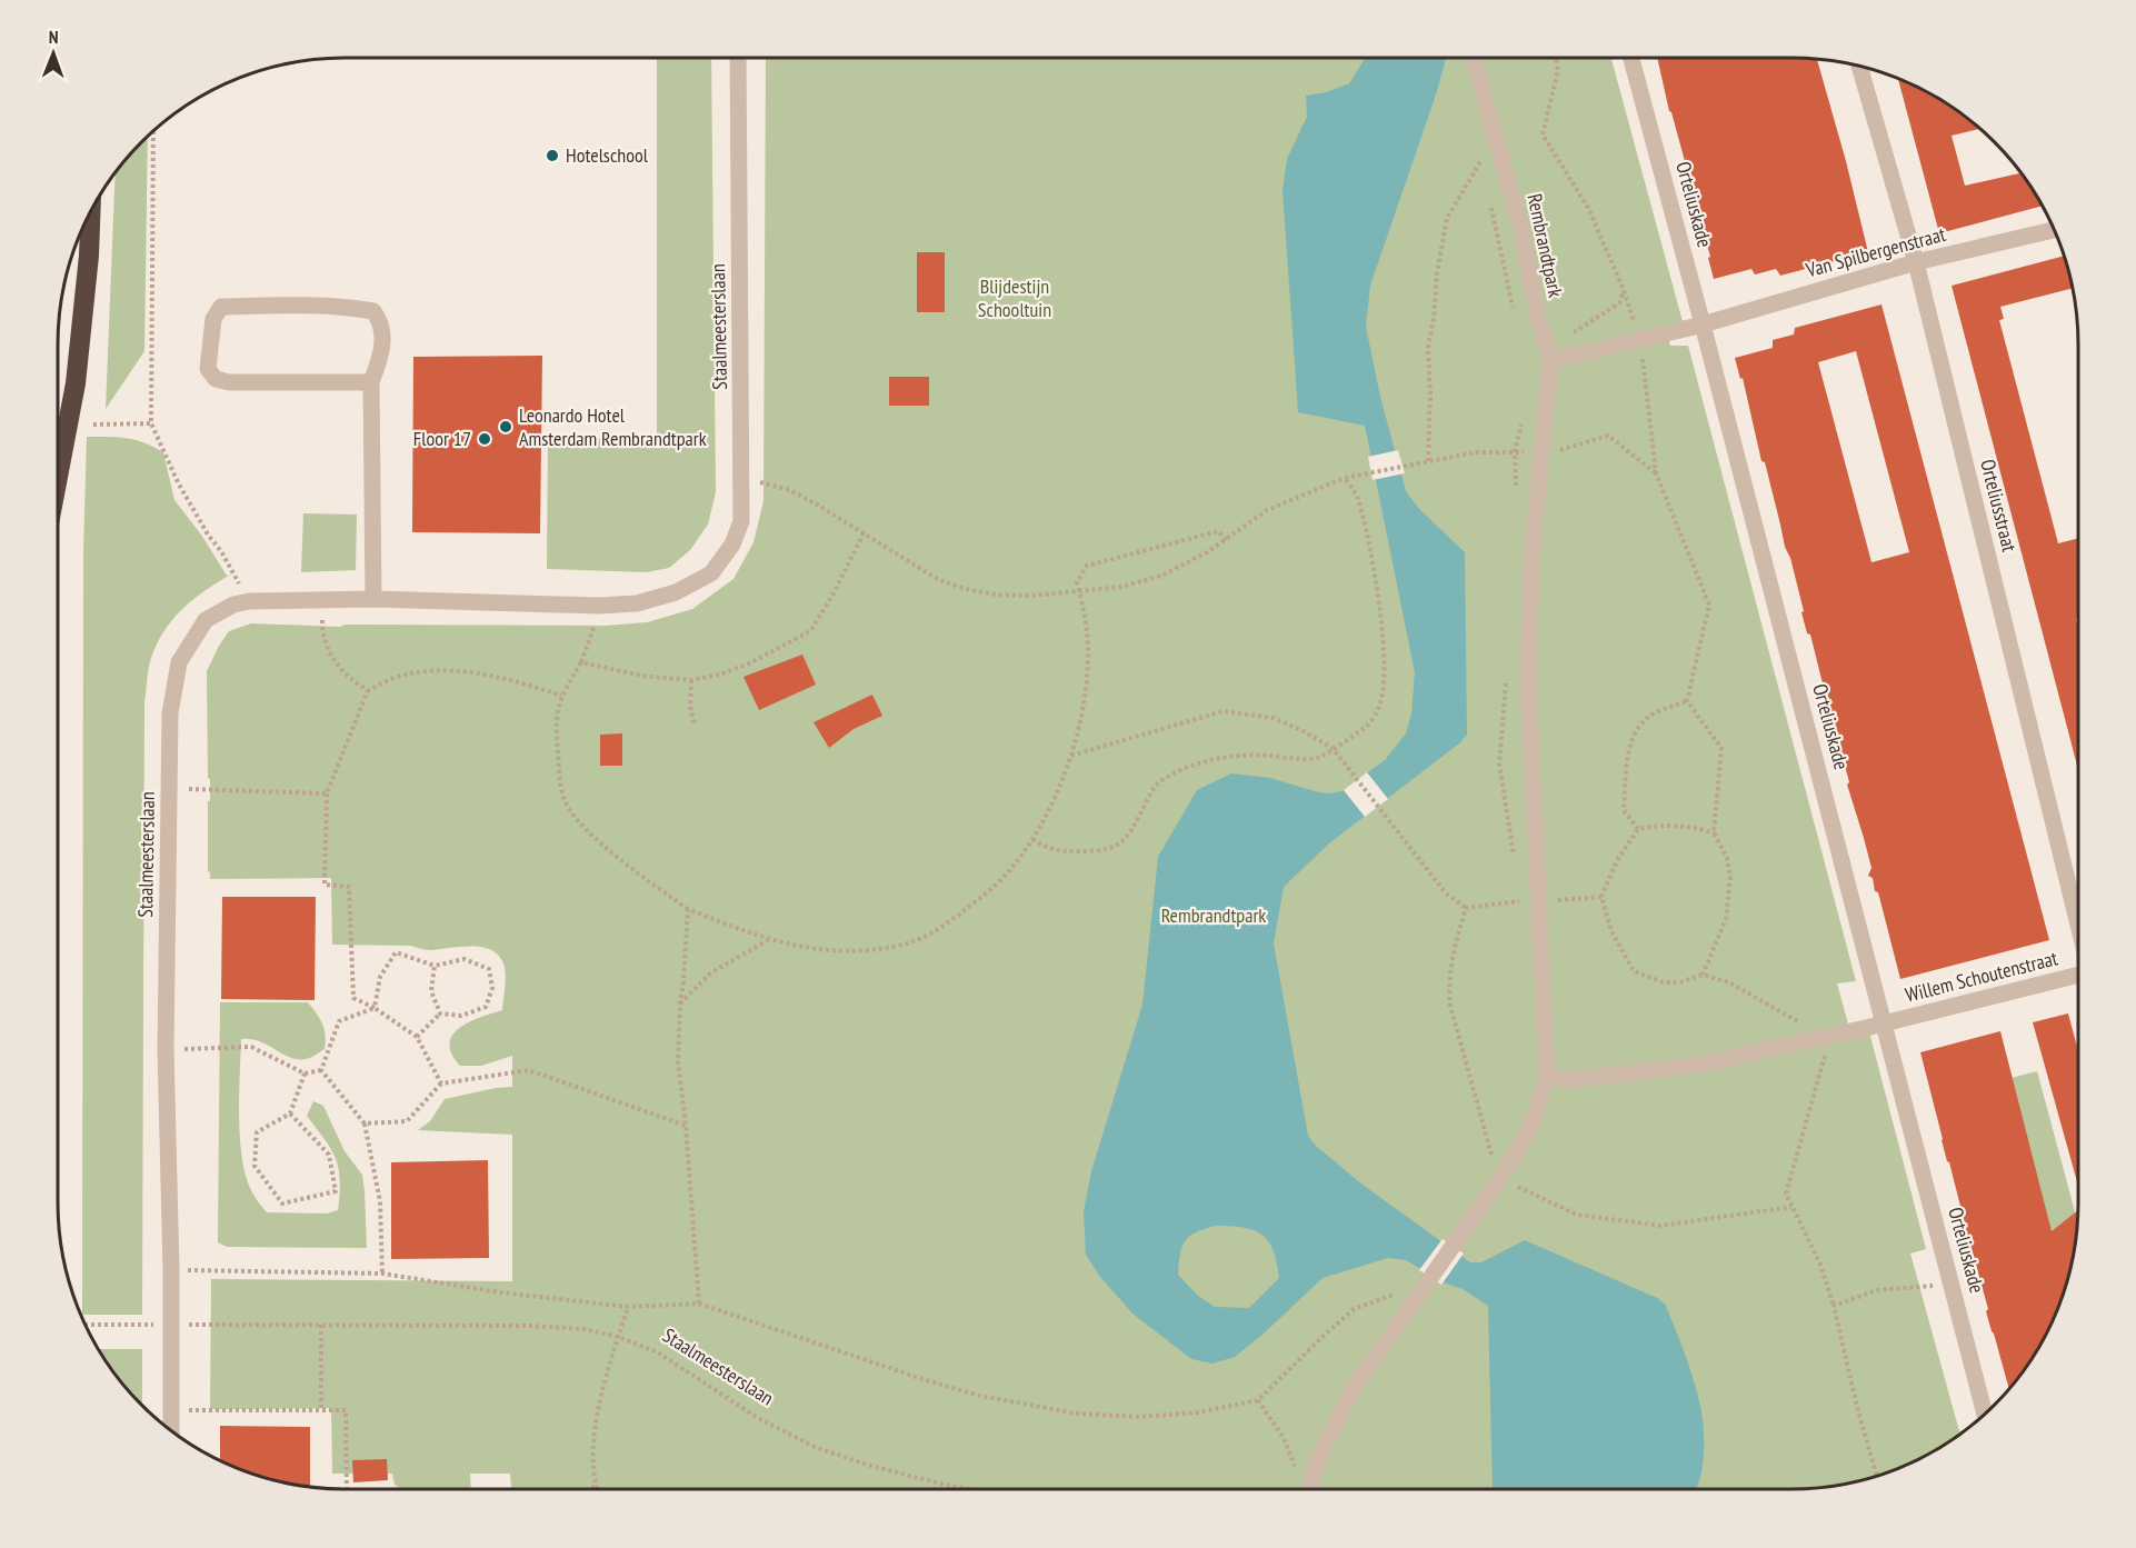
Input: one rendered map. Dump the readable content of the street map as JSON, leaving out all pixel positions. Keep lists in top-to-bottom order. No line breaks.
{"streets":{"street":["Orteliuskade","Rembrandtpark","Van Spilbergenstraat","Staalmeesterslaan","Orteliusstraat","Willem Schoutenstraat"]},"crossings":[["Orteliuskade","Van Spilbergenstraat"],["Orteliuskade","Willem Schoutenstraat"],["Rembrandtpark","Van Spilbergenstraat"],["Rembrandtpark","Willem Schoutenstraat"],["Van Spilbergenstraat","Orteliusstraat"]],"parks":["Blijdestijn Schooltuin","Rembrandtpark"],"places":["Hotelschool","Leonardo Hotel Amsterdam Rembrandtpark","Floor 17"],"north":"top"}
